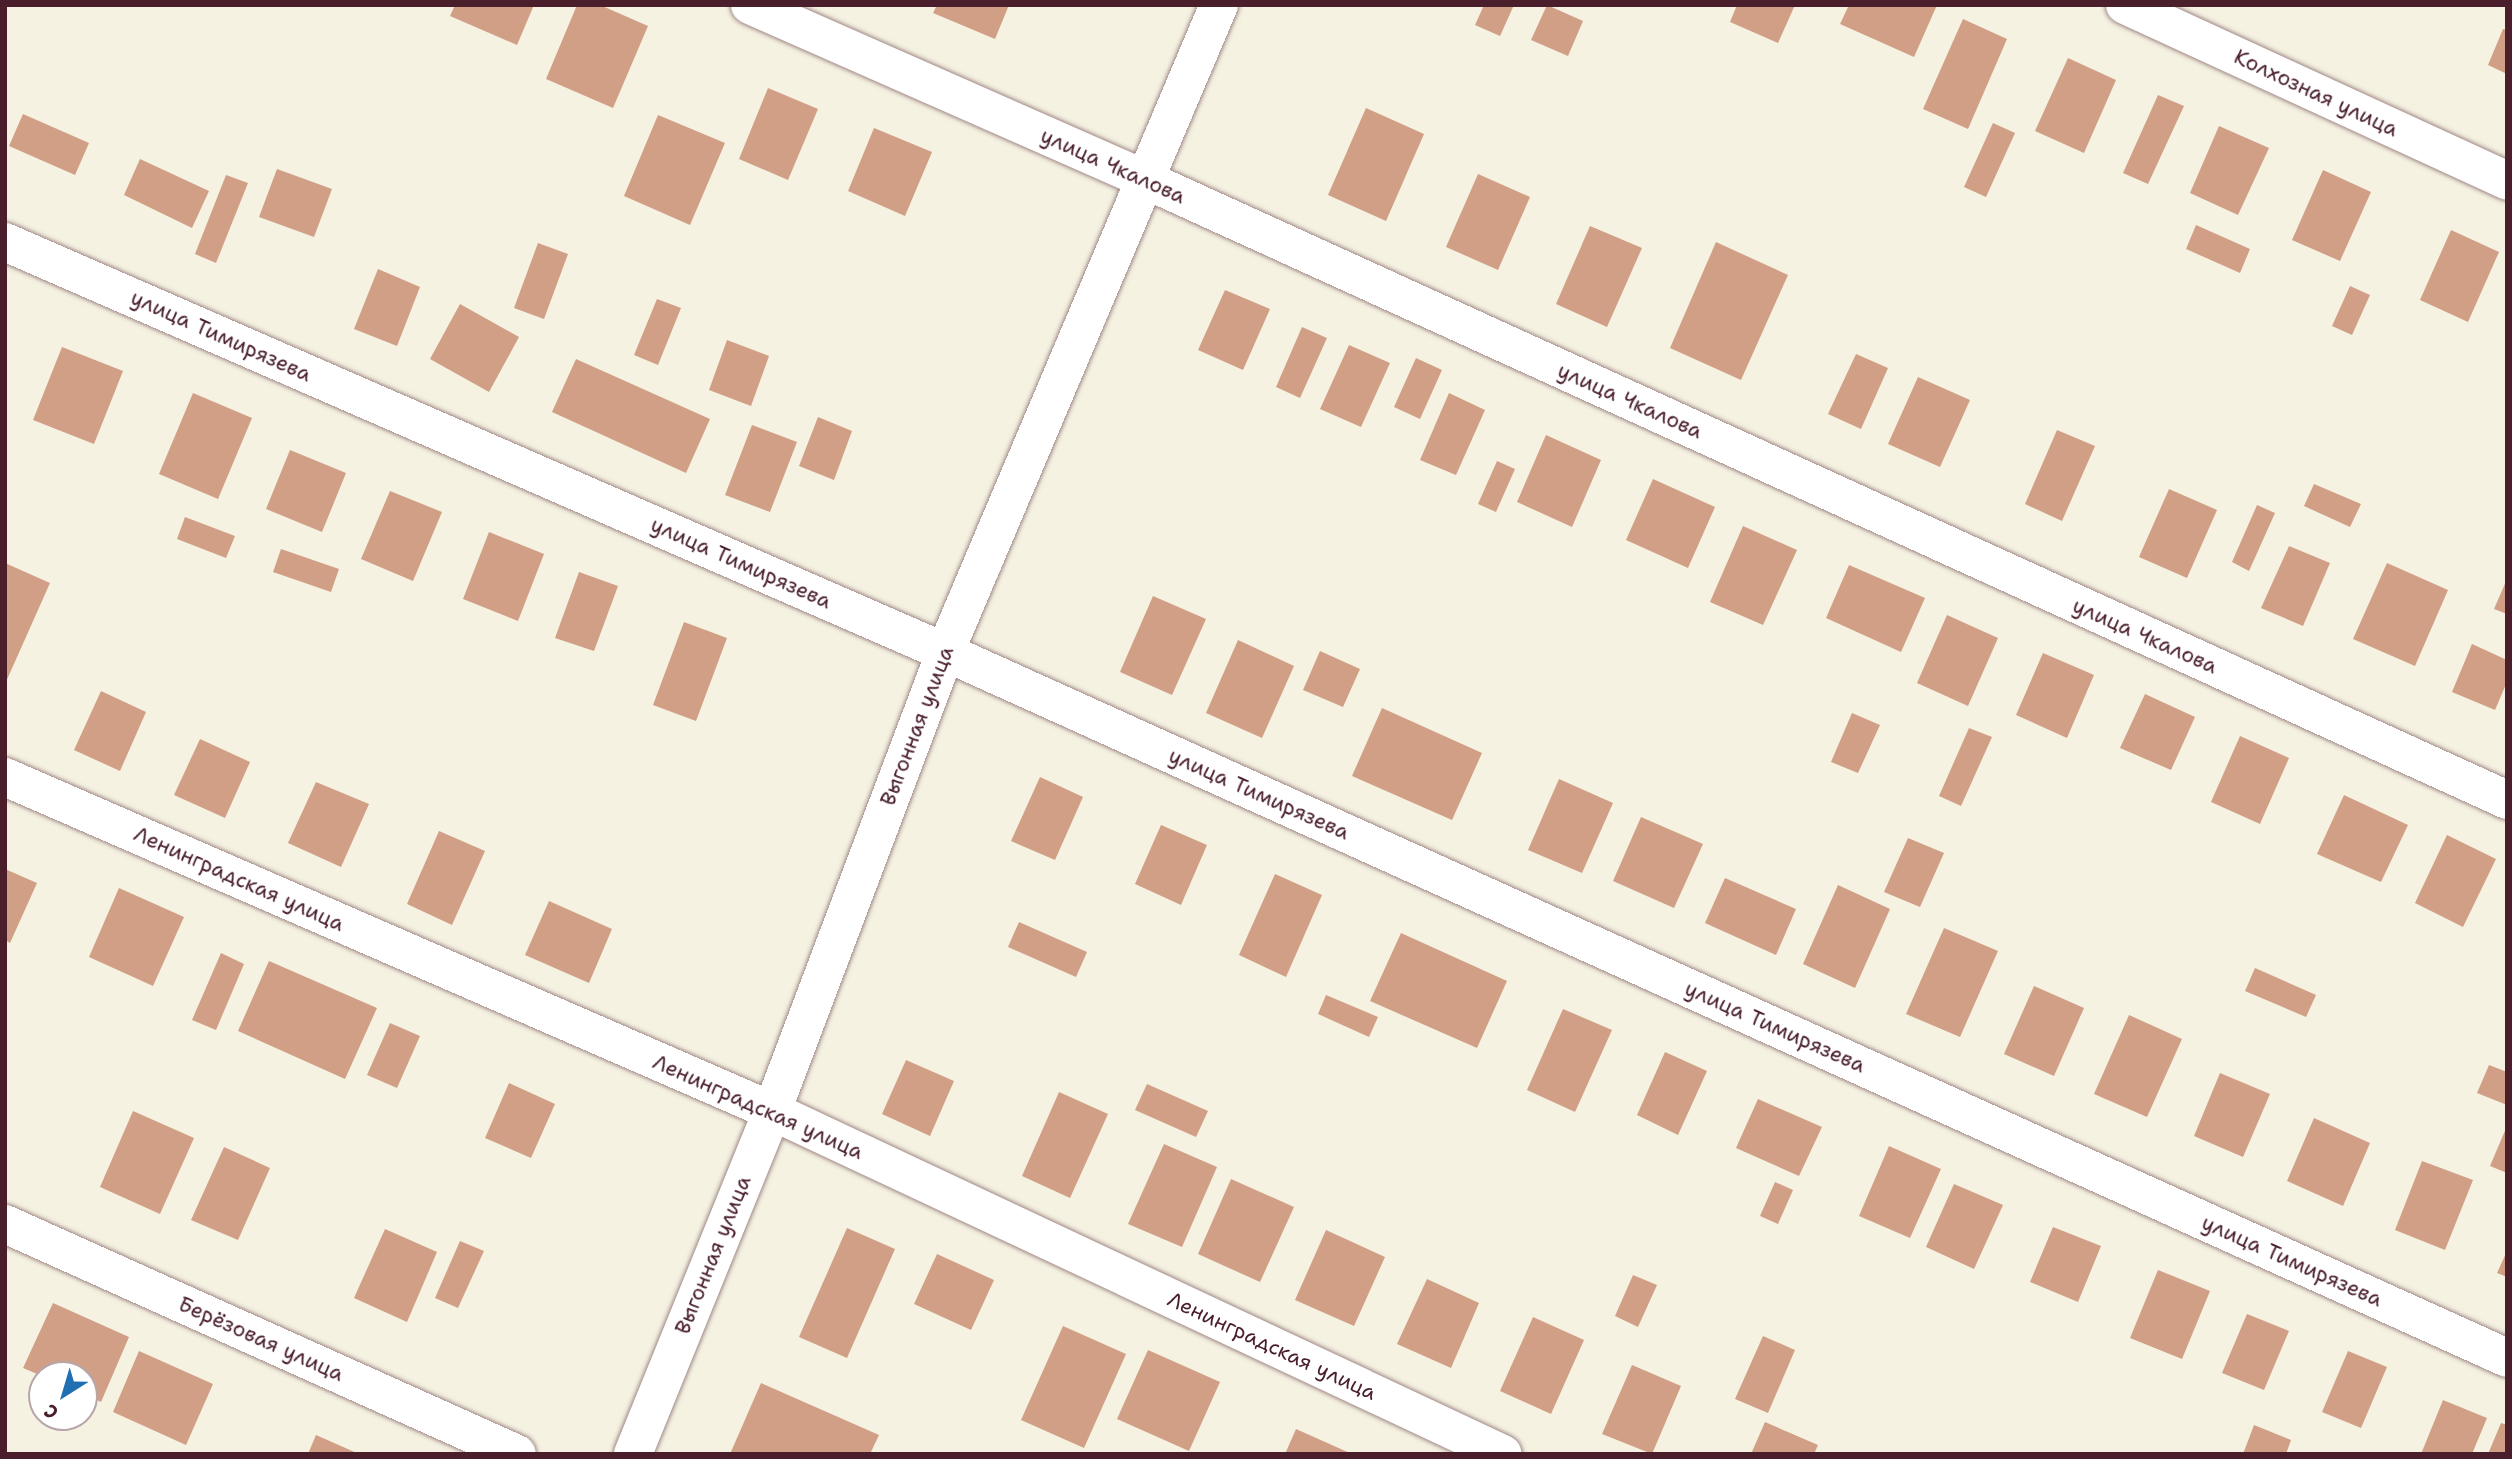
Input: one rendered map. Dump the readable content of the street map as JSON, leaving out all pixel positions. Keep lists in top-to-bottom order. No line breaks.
{"streets":{"street":["Колхозная улица","улица Чкалова","улица Тимирязева","Выгонная улица","Ленинградская улица","Берёзовая улица"]},"crossings":[["улица Чкалова","Выгонная улица"],["улица Тимирязева","Выгонная улица"],["Выгонная улица","Ленинградская улица"]],"north":"bottom left"}
